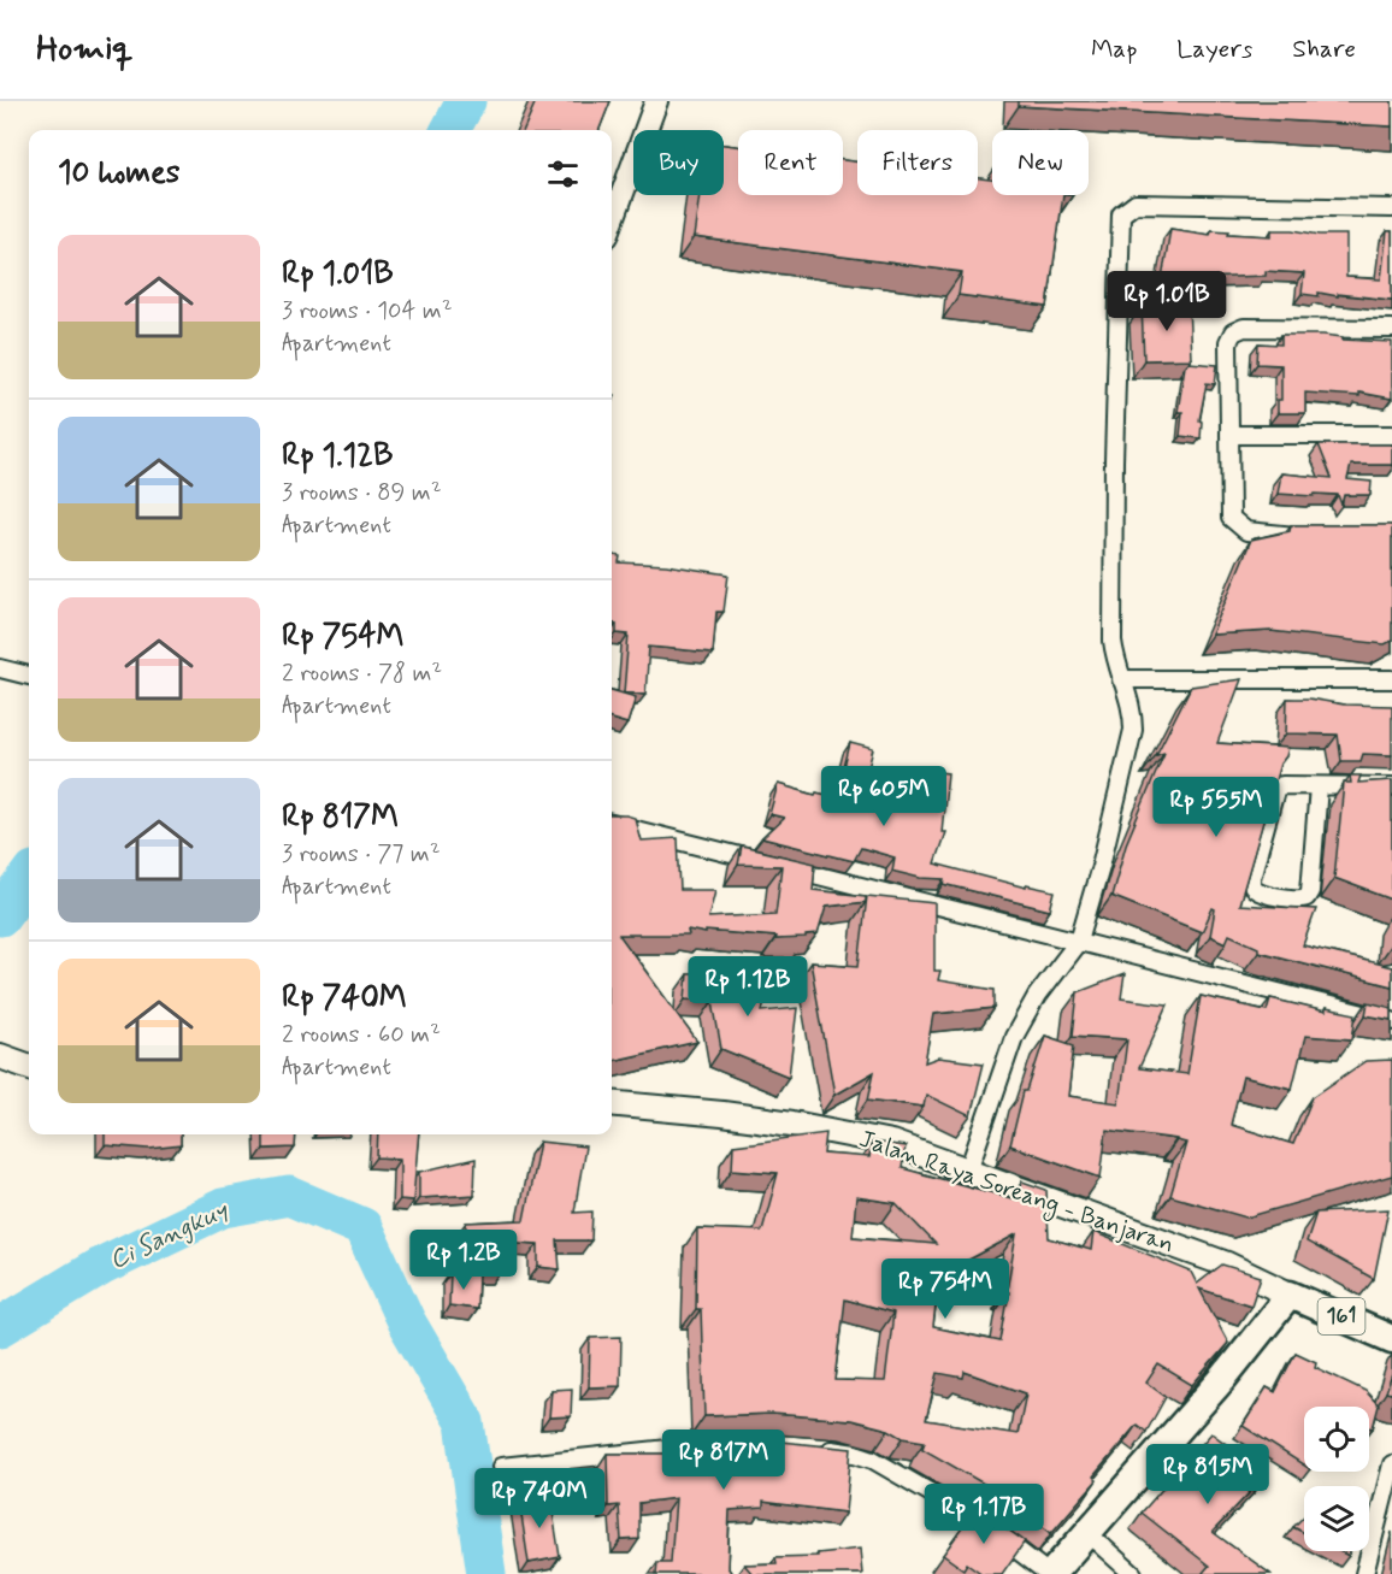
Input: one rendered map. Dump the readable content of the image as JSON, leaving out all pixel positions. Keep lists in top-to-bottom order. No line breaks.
{"streets":{"main road":["Jalan Raya Soreang - Banjaran","161"]},"crossings":[["Jalan Raya Soreang - Banjaran","161"]],"water":["Ci Sangkuy"],"page":{"header":"Homiq","nav":["Map","Layers","Share"],"chip":["Buy","Rent","Filters","New"],"heading":"10 homes","list":[{"name":"Rp 1.01B","note":"3 rooms · 104 m² · Apartment"},{"name":"Rp 1.12B","note":"3 rooms · 89 m² · Apartment"},{"name":"Rp 754M","note":"2 rooms · 78 m² · Apartment"},{"name":"Rp 817M","note":"3 rooms · 77 m² · Apartment"},{"name":"Rp 740M","note":"2 rooms · 60 m² · Apartment"}],"price":["Rp 1.01B","Rp 605M","Rp 555M","Rp 1.12B","Rp 1.2B","Rp 754M","Rp 817M","Rp 815M","Rp 740M","Rp 1.17B"]}}
